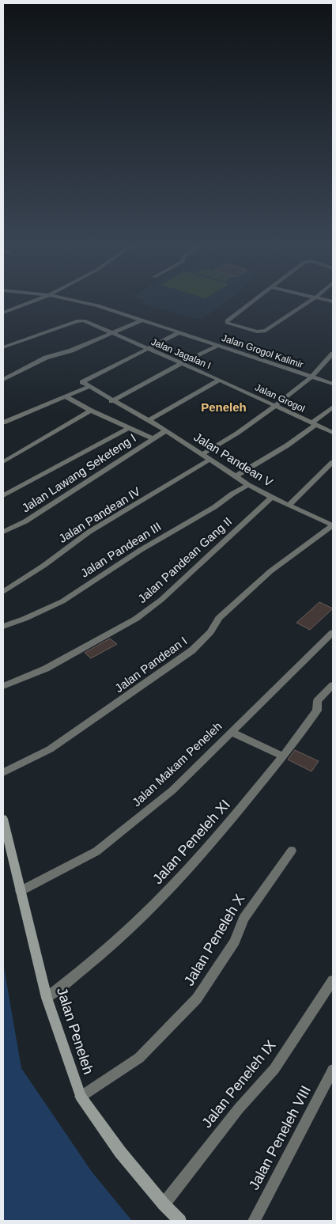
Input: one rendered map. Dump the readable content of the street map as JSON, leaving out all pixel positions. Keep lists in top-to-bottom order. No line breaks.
{"streets":{"street":["Jalan Grogol Kalimir","Jalan Jagalan I","Jalan Grogol","Jalan Pandean V","Jalan Lawang Seketeng I","Jalan Pandean IV","Jalan Pandean III","Jalan Pandean Gang II","Jalan Pandean I","Jalan Makam Peneleh","Jalan Peneleh XI","Jalan Peneleh X","Jalan Peneleh","Jalan Peneleh IX","Jalan Peneleh VIII"]},"crossings":[["Jalan Jagalan I","Jalan Grogol"],["Jalan Pandean V","Jalan Lawang Seketeng I"],["Jalan Pandean V","Jalan Pandean IV"],["Jalan Pandean V","Jalan Pandean III"],["Jalan Pandean V","Jalan Pandean Gang II"],["Jalan Pandean V","Jalan Pandean I"],["Jalan Makam Peneleh","Jalan Peneleh"],["Jalan Peneleh XI","Jalan Peneleh"],["Jalan Peneleh X","Jalan Peneleh"],["Jalan Peneleh","Jalan Peneleh IX"]],"districts":["Peneleh"]}
